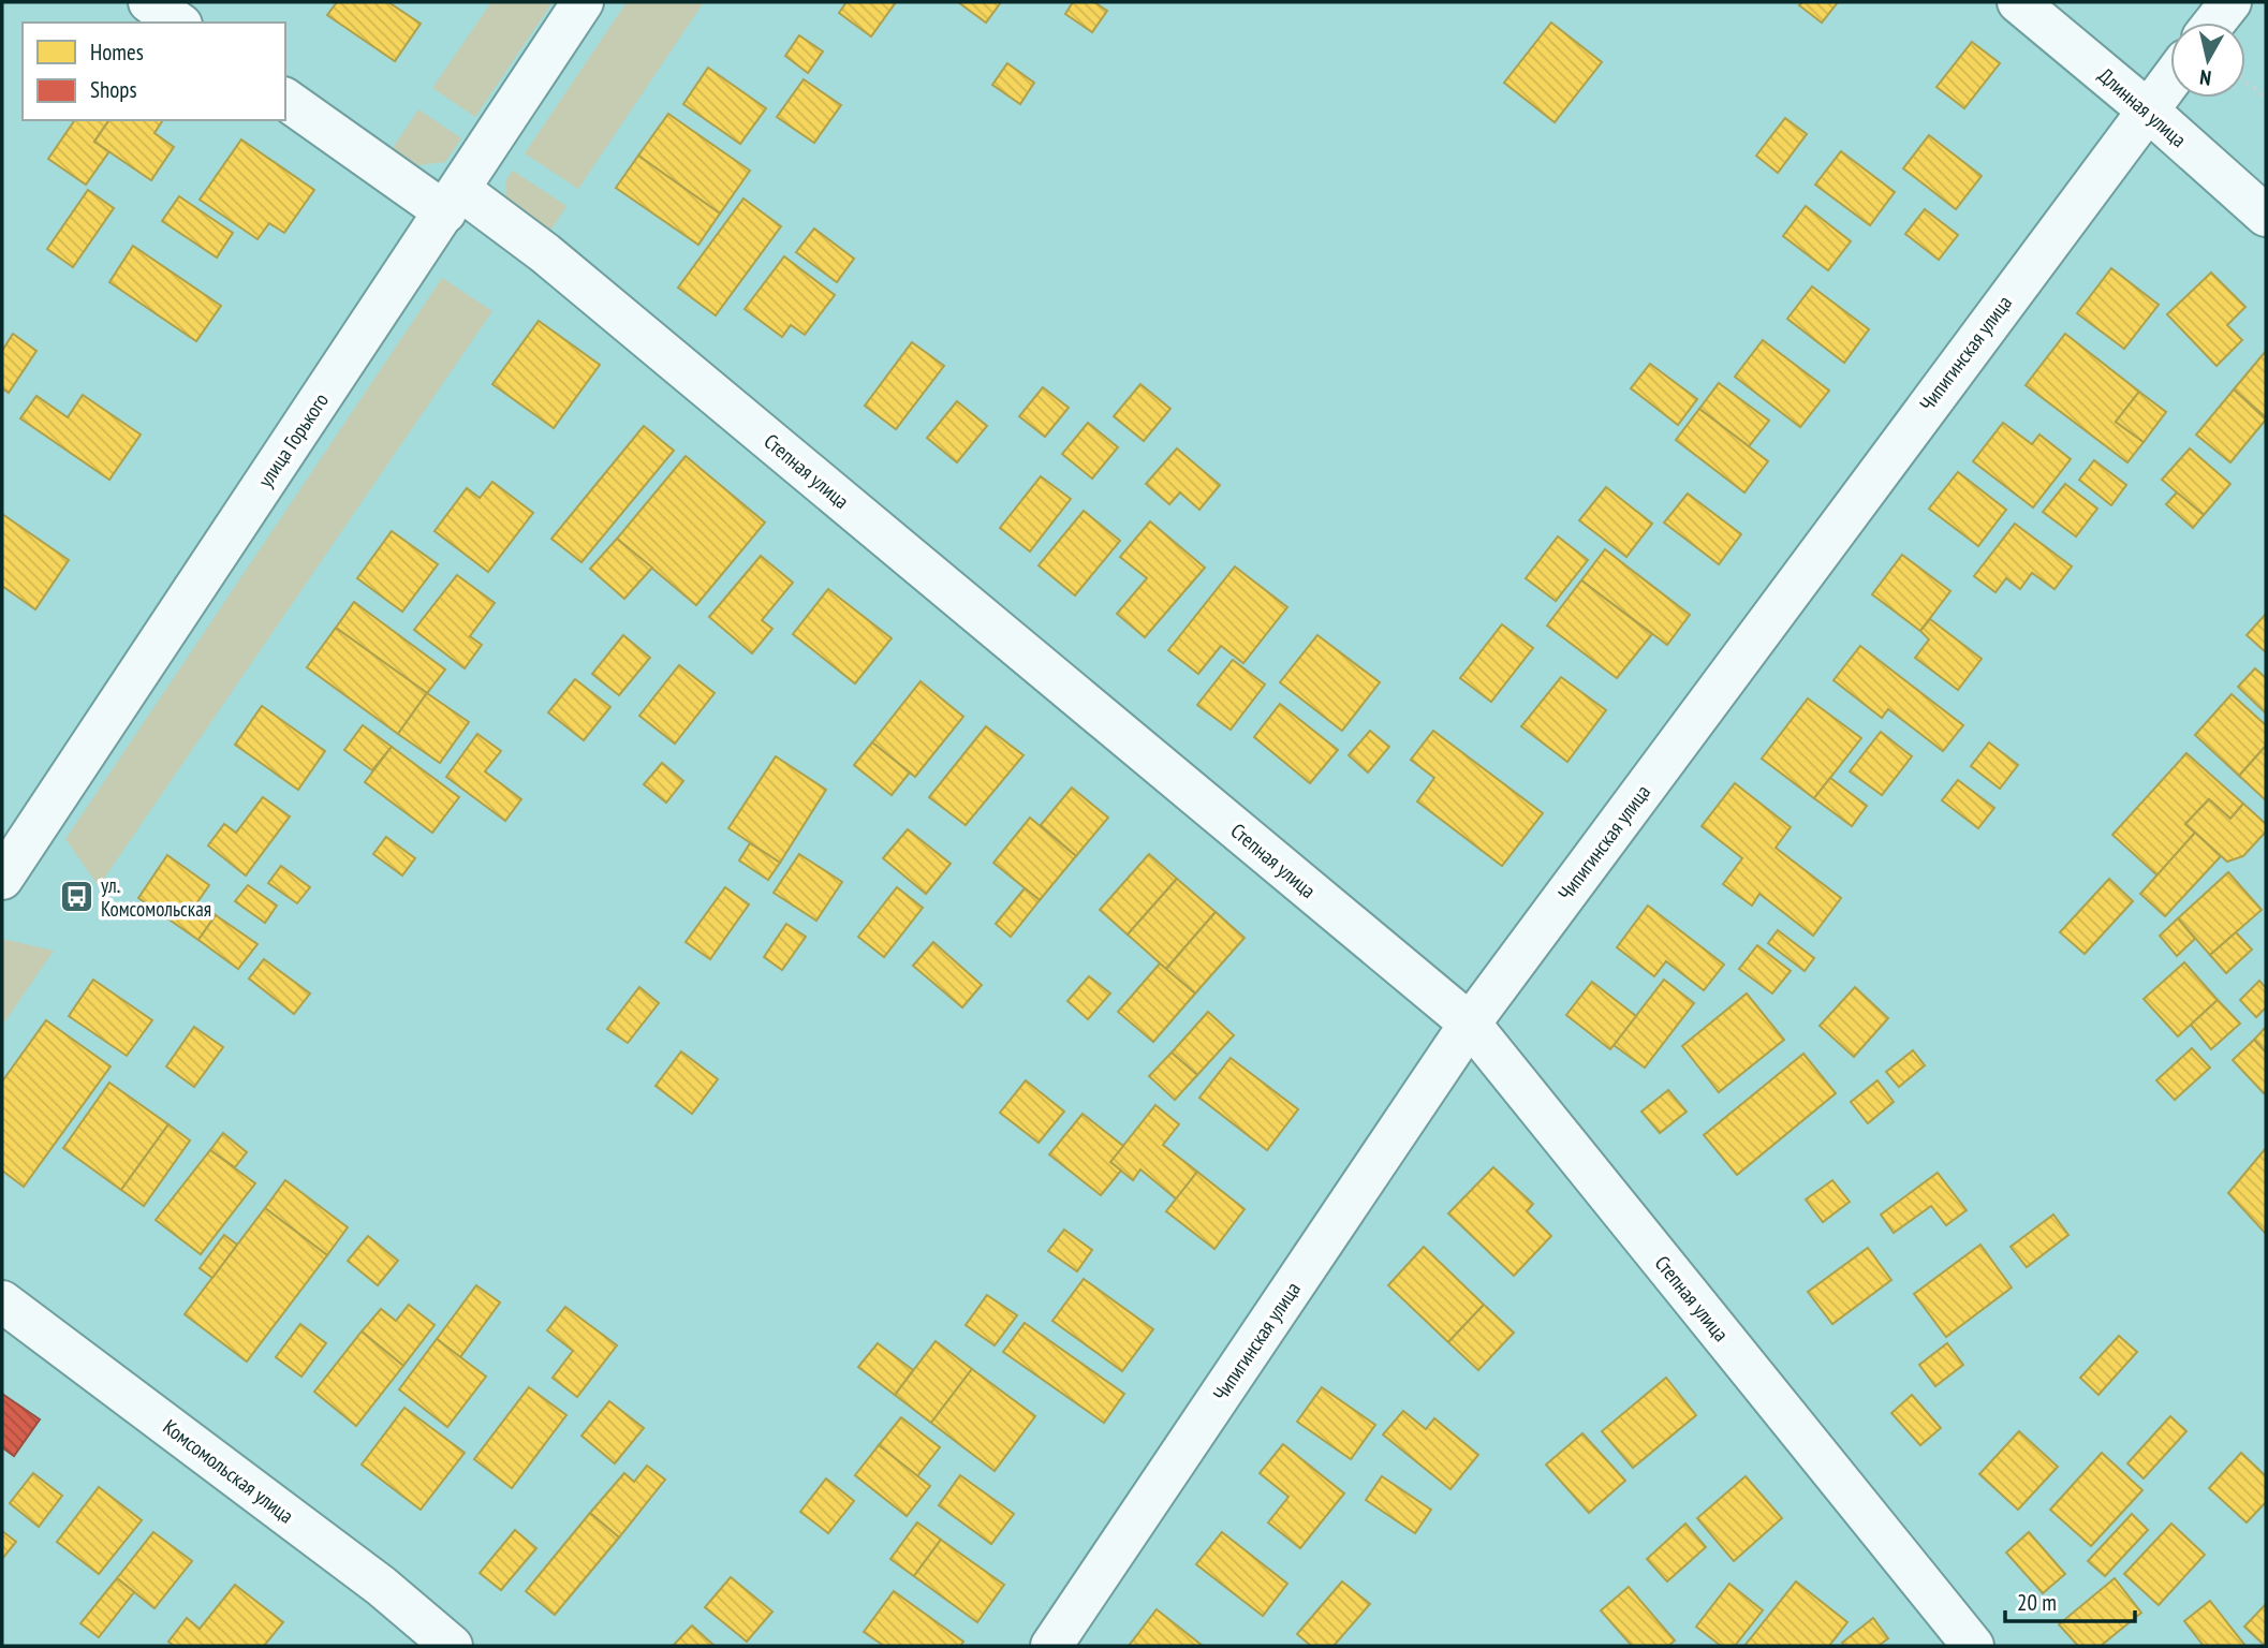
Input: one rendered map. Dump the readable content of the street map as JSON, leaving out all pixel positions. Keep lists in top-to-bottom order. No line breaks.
{"streets":{"street":["Длинная улица","Чипигинская улица","улица Горького","Степная улица","Комсомольская улица"]},"crossings":[["Длинная улица","Чипигинская улица"],["Чипигинская улица","Степная улица"],["улица Горького","Степная улица"]],"places":{"bus stop":["ул. Комсомольская"]},"legend":["Homes","Shops"],"scale_bar":"20 m","north":"bottom"}
